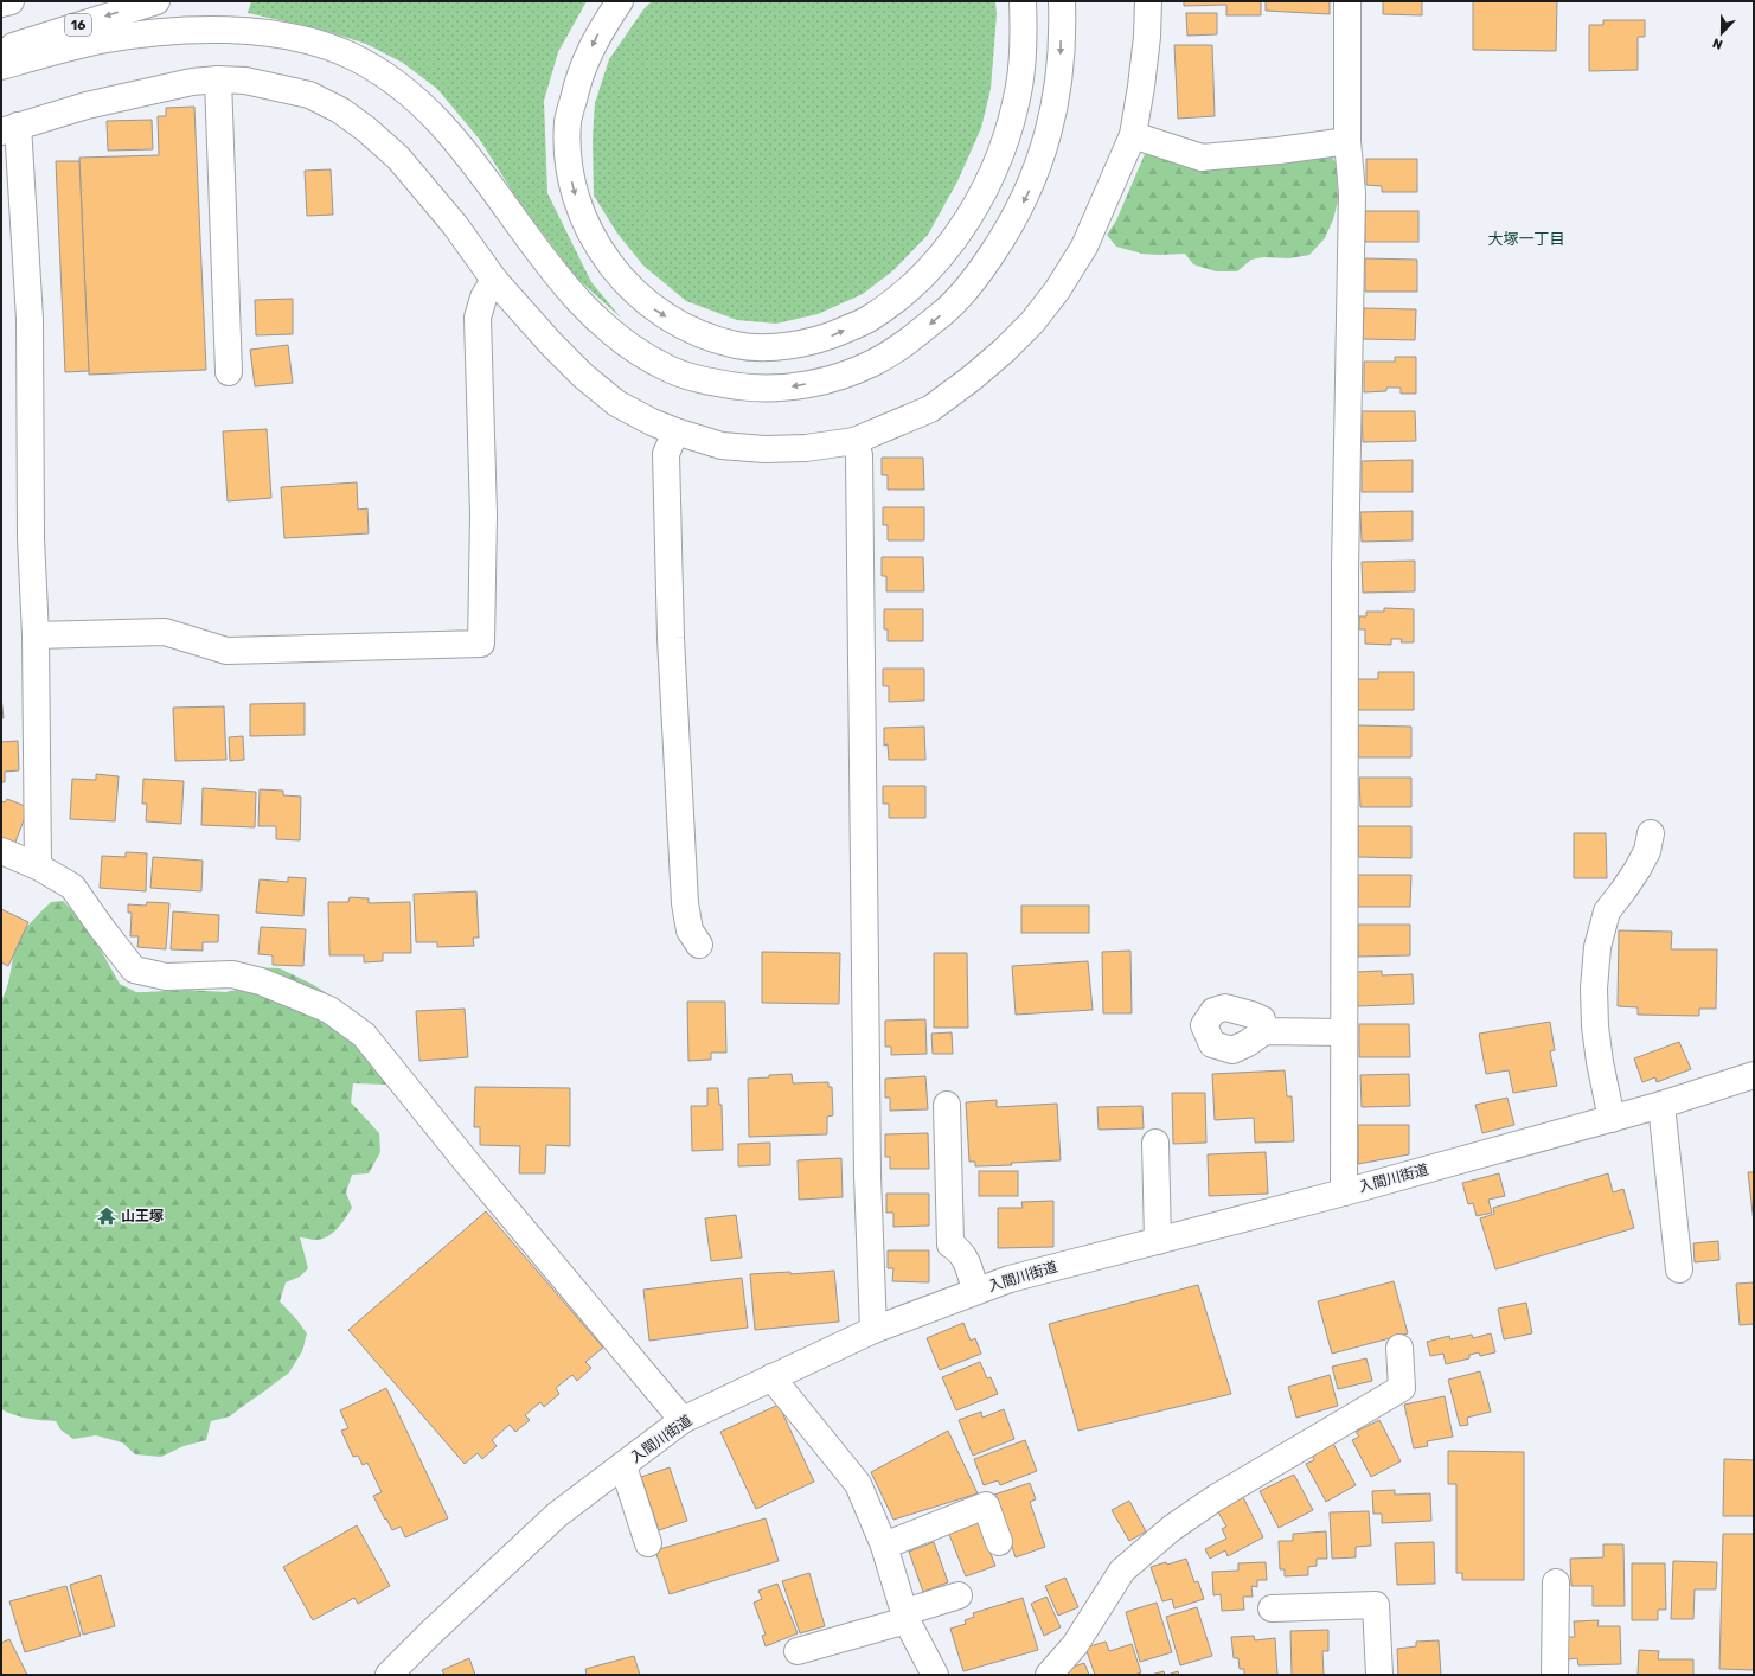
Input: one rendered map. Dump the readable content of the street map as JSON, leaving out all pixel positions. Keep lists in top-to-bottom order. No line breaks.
{"streets":{"main road":["16","入間川街道"]},"districts":["大塚一丁目"],"places":{"temple":["山王塚"]},"north":"bottom"}
